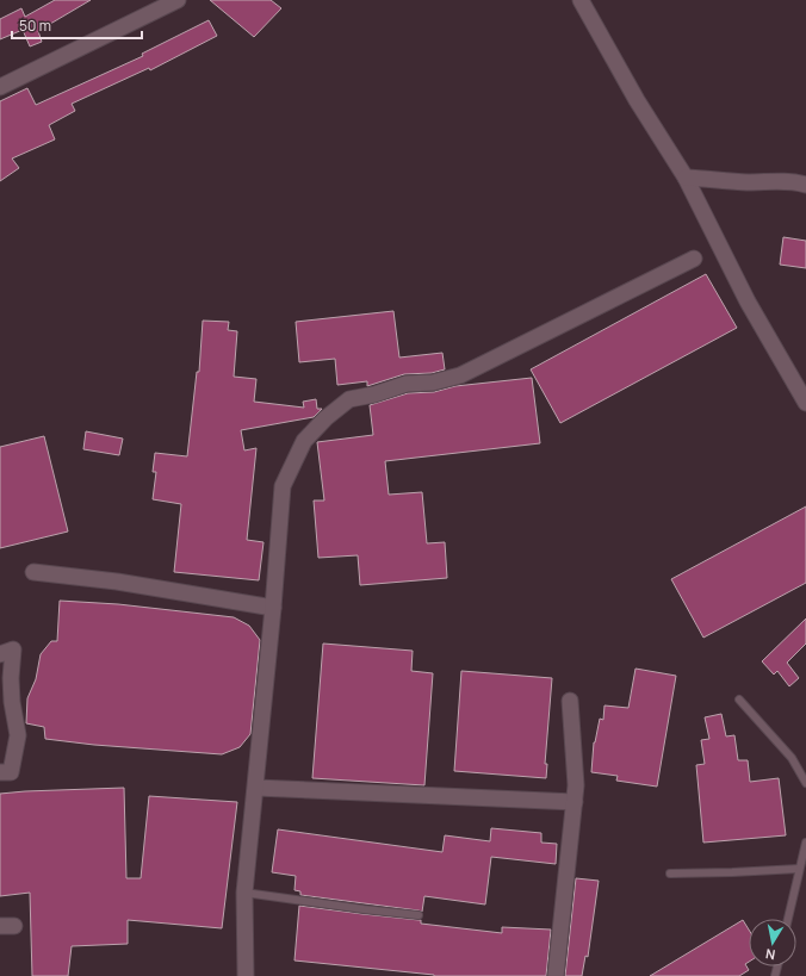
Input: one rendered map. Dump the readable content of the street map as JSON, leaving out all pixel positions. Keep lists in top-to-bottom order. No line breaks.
{"scale_bar":"50 m","north":"bottom"}
